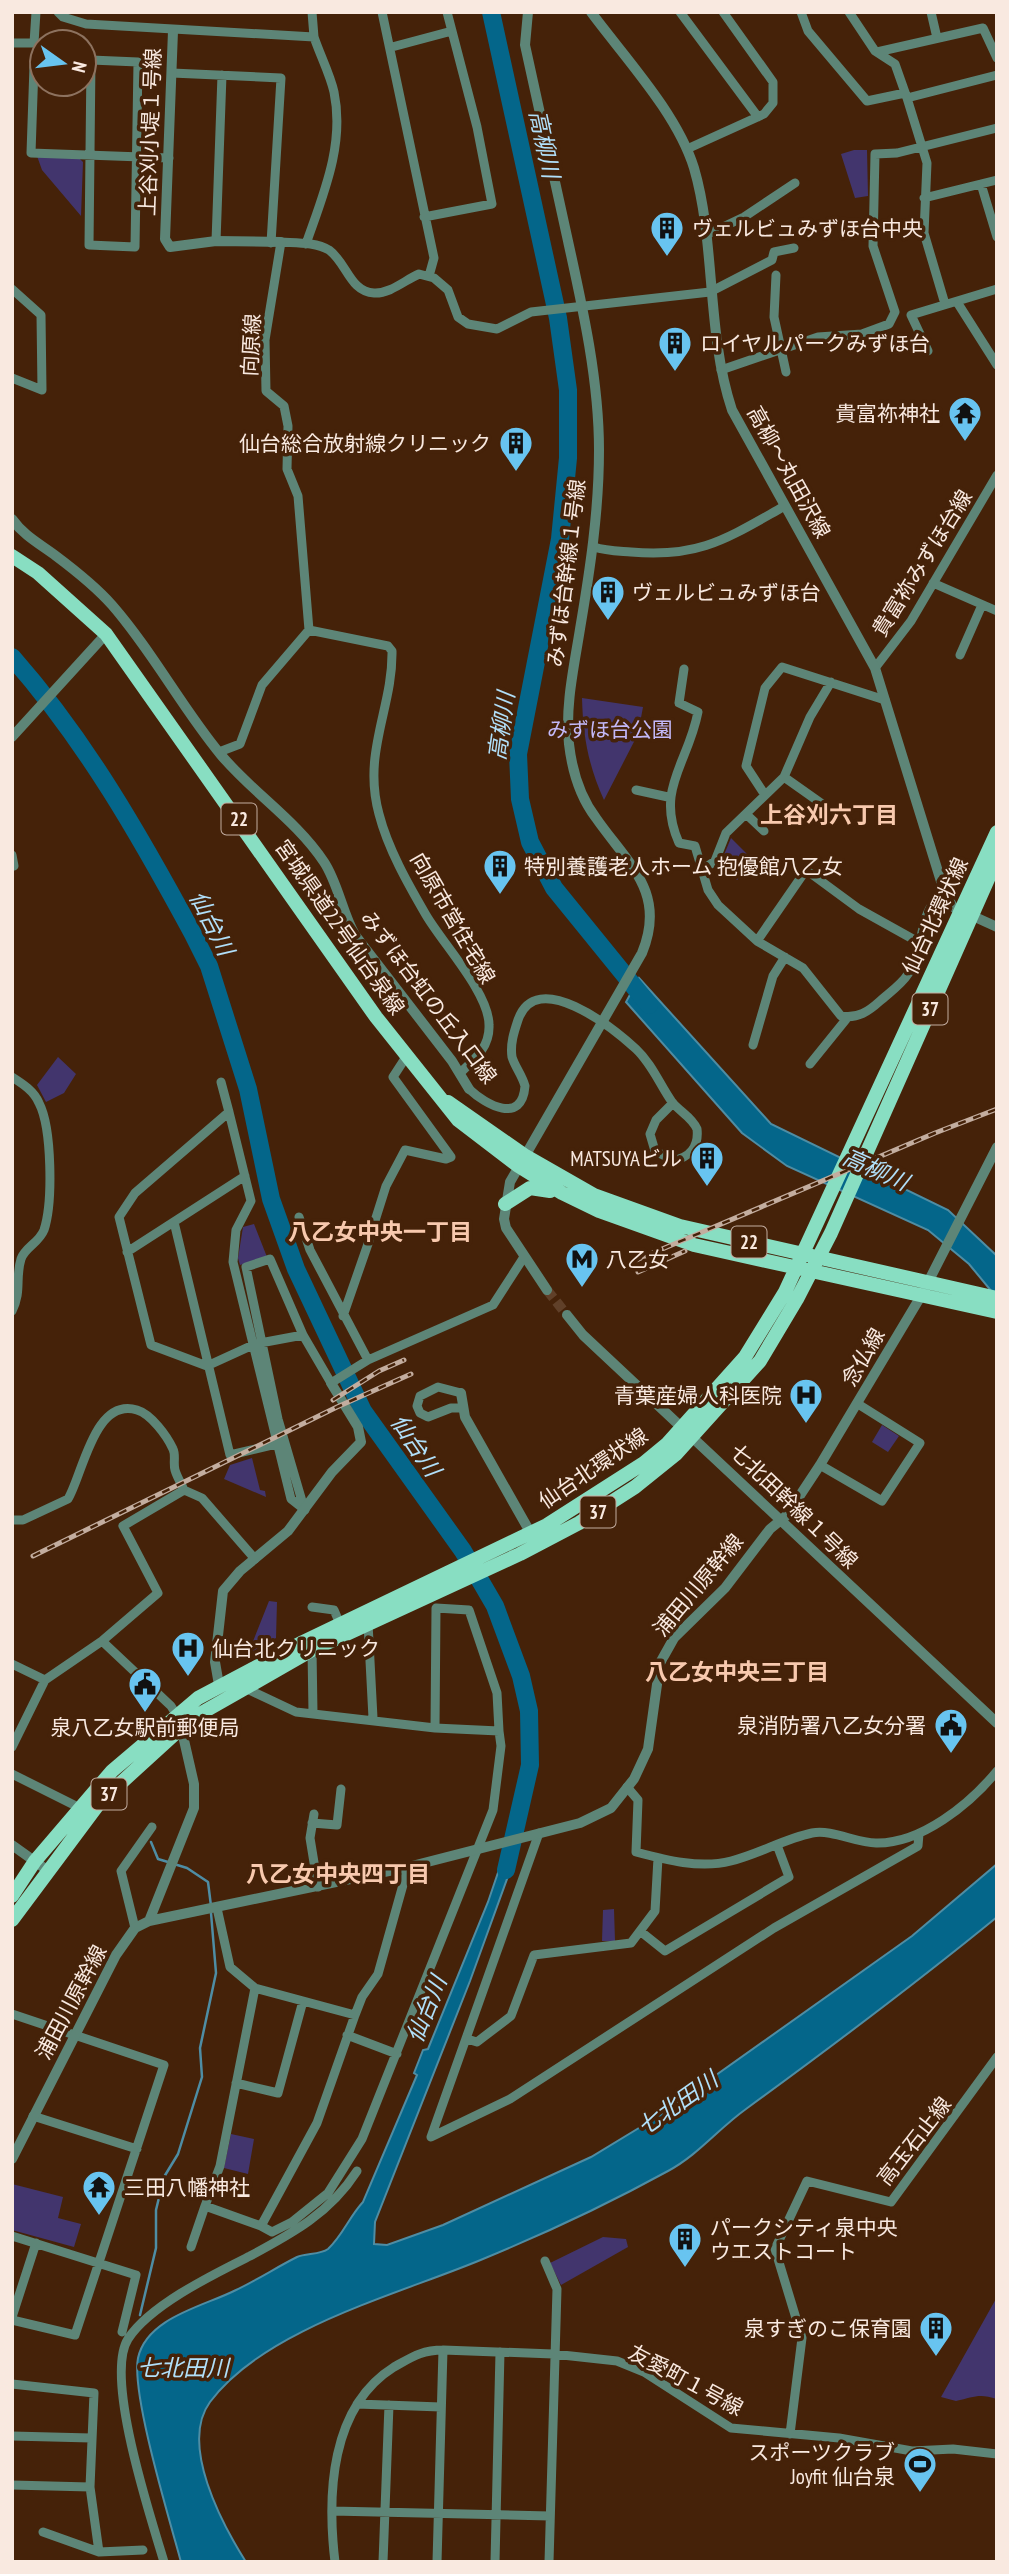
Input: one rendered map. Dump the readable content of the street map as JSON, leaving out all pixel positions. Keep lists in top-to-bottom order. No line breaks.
{"streets":{"main road":["22","仙台北環状線","宮城県道22号仙台泉線","37"],"street":["上谷刈小堤１号線","向原線","高柳～丸田沢線","貴富祢みずほ台線","みずほ台幹線１号線","向原市営住宅線","みずほ台虹の丘入口線","念仏線","七北田幹線１号線","浦田川原幹線","高玉石止線","友愛町１号線"]},"crossings":[["上谷刈小堤１号線","向原線"],["向原線","向原市営住宅線"],["高柳～丸田沢線","貴富祢みずほ台線"],["高柳～丸田沢線","仙台北環状線"],["みずほ台幹線１号線","みずほ台虹の丘入口線"],["22","仙台北環状線"],["22","宮城県道22号仙台泉線"],["22","念仏線"],["仙台北環状線","七北田幹線１号線"],["向原市営住宅線","みずほ台虹の丘入口線"],["念仏線","七北田幹線１号線"],["念仏線","浦田川原幹線"],["七北田幹線１号線","浦田川原幹線"],["高玉石止線","友愛町１号線"]],"districts":["上谷刈六丁目","八乙女中央一丁目","八乙女中央三丁目","八乙女中央四丁目"],"water":["高柳川","仙台川","七北田川"],"parks":["みずほ台公園"],"places":{"building":["ヴェルビュみずほ台中央","ロイヤルパークみずほ台","仙台総合放射線クリニック","ヴェルビュみずほ台","特別養護老人ホーム 抱優館八乙女","MATSUYAビル","パークシティ泉中央 ウエストコート","泉すぎのこ保育園"],"temple":["貴富祢神社","三田八幡神社"],"metro station":["八乙女"],"hospital":["青葉産婦人科医院","仙台北クリニック"],"public building":["泉八乙女駅前郵便局","泉消防署八乙女分署"],"sports":["スポーツクラブ Joyfit 仙台泉"]},"north":"right"}
